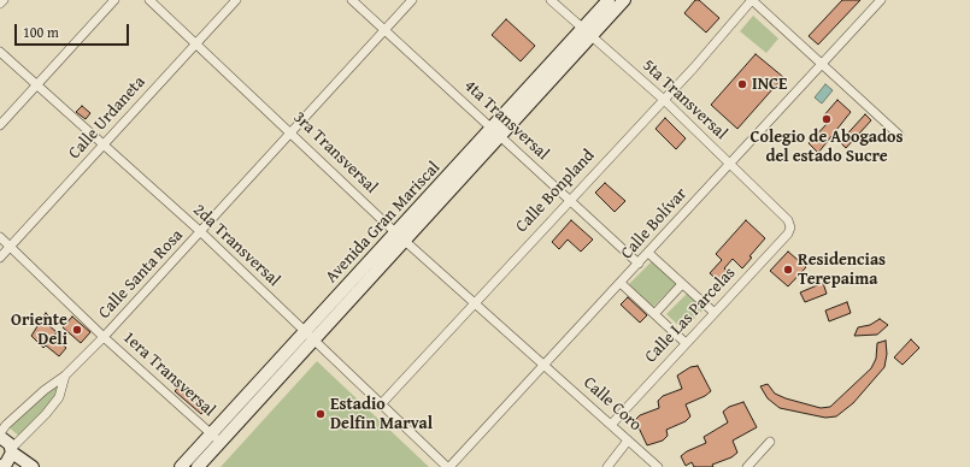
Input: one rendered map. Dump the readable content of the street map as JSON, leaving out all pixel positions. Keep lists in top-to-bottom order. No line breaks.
{"streets":{"street":["5ta Transversal","Calle Urdaneta","4ta Transversal","3ra Transversal","Calle Bonpland","Avenida Gran Mariscal","Calle Bolívar","2da Transversal","Calle Santa Rosa","Calle Las Parcelas","1era Transversal","Calle Coro"]},"crossings":[["5ta Transversal","Calle Bonpland"],["5ta Transversal","Avenida Gran Mariscal"],["5ta Transversal","Calle Bolívar"],["5ta Transversal","Calle Las Parcelas"],["Calle Urdaneta","3ra Transversal"],["Calle Urdaneta","2da Transversal"],["Calle Urdaneta","1era Transversal"],["4ta Transversal","Calle Bonpland"],["4ta Transversal","Avenida Gran Mariscal"],["4ta Transversal","Calle Bolívar"],["4ta Transversal","Calle Santa Rosa"],["3ra Transversal","Calle Bonpland"],["3ra Transversal","Avenida Gran Mariscal"],["3ra Transversal","Calle Bolívar"],["3ra Transversal","Calle Santa Rosa"],["3ra Transversal","Calle Coro"],["Calle Bonpland","2da Transversal"],["Avenida Gran Mariscal","2da Transversal"],["Avenida Gran Mariscal","1era Transversal"],["Calle Bolívar","2da Transversal"],["Calle Bolívar","Calle Coro"],["2da Transversal","Calle Santa Rosa"],["Calle Santa Rosa","1era Transversal"],["Calle Las Parcelas","Calle Coro"]],"places":["INCE","Colegio de Abogados del estado Sucre","Residencias Terepaima","Oriente Deli","Estadio Delfin Marval"],"scale_bar":"100 m"}
